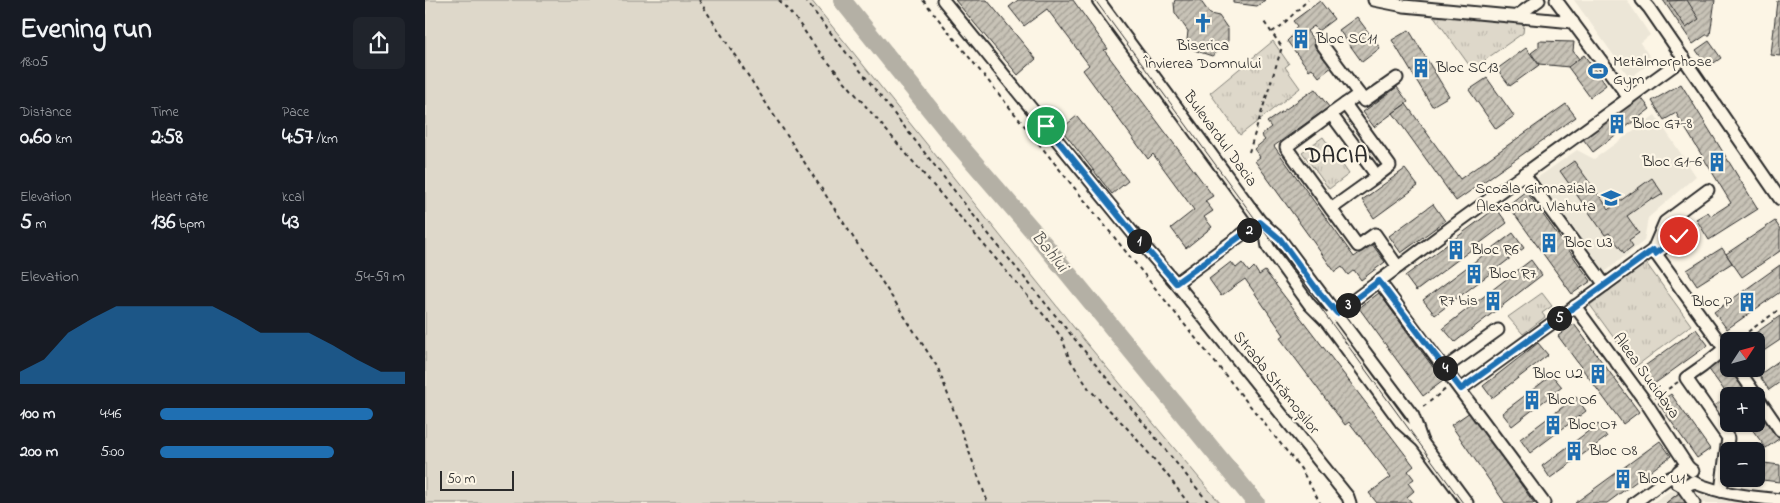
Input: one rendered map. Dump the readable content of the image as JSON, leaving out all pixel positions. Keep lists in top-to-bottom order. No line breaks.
{"streets":{"street":["Bulevardul Dacia","Aleea Sucidava","Strada Strămoșilor"]},"districts":["DACIA"],"water":["Bahlui"],"places":{"church":["Biserica Învierea Domnului"],"building":["Bloc SC11","Bloc SC13","Bloc G7-8","Bloc G1-6","Bloc U3","Bloc R6","Bloc R7","R7 bis","Bloc P","Bloc U2","Bloc O6","Bloc O7","Bloc O8","Bloc U1"],"sports":["Metalmorphose Gym"],"school or university":["Scoala Gimnaziala Alexandru Vlahuta"]},"scale_bar":"50 m","north":"top right","page":{"heading":["Evening run","18:05"],"stats":[["Distance","0.60 km"],["Time","2:58"],["Pace","4:57 /km"],["Elevation","5 m"],["Heart rate","136 bpm"],["kcal","43"]],"pins":["2","1","3","5","4"],"chart":["Elevation","54–59 m"],"map_buttons":["+","−"],"list":[{"name":"100 m","note":"4:46"},{"name":"200 m","note":"5:00"}],"scale":"50 m"}}
